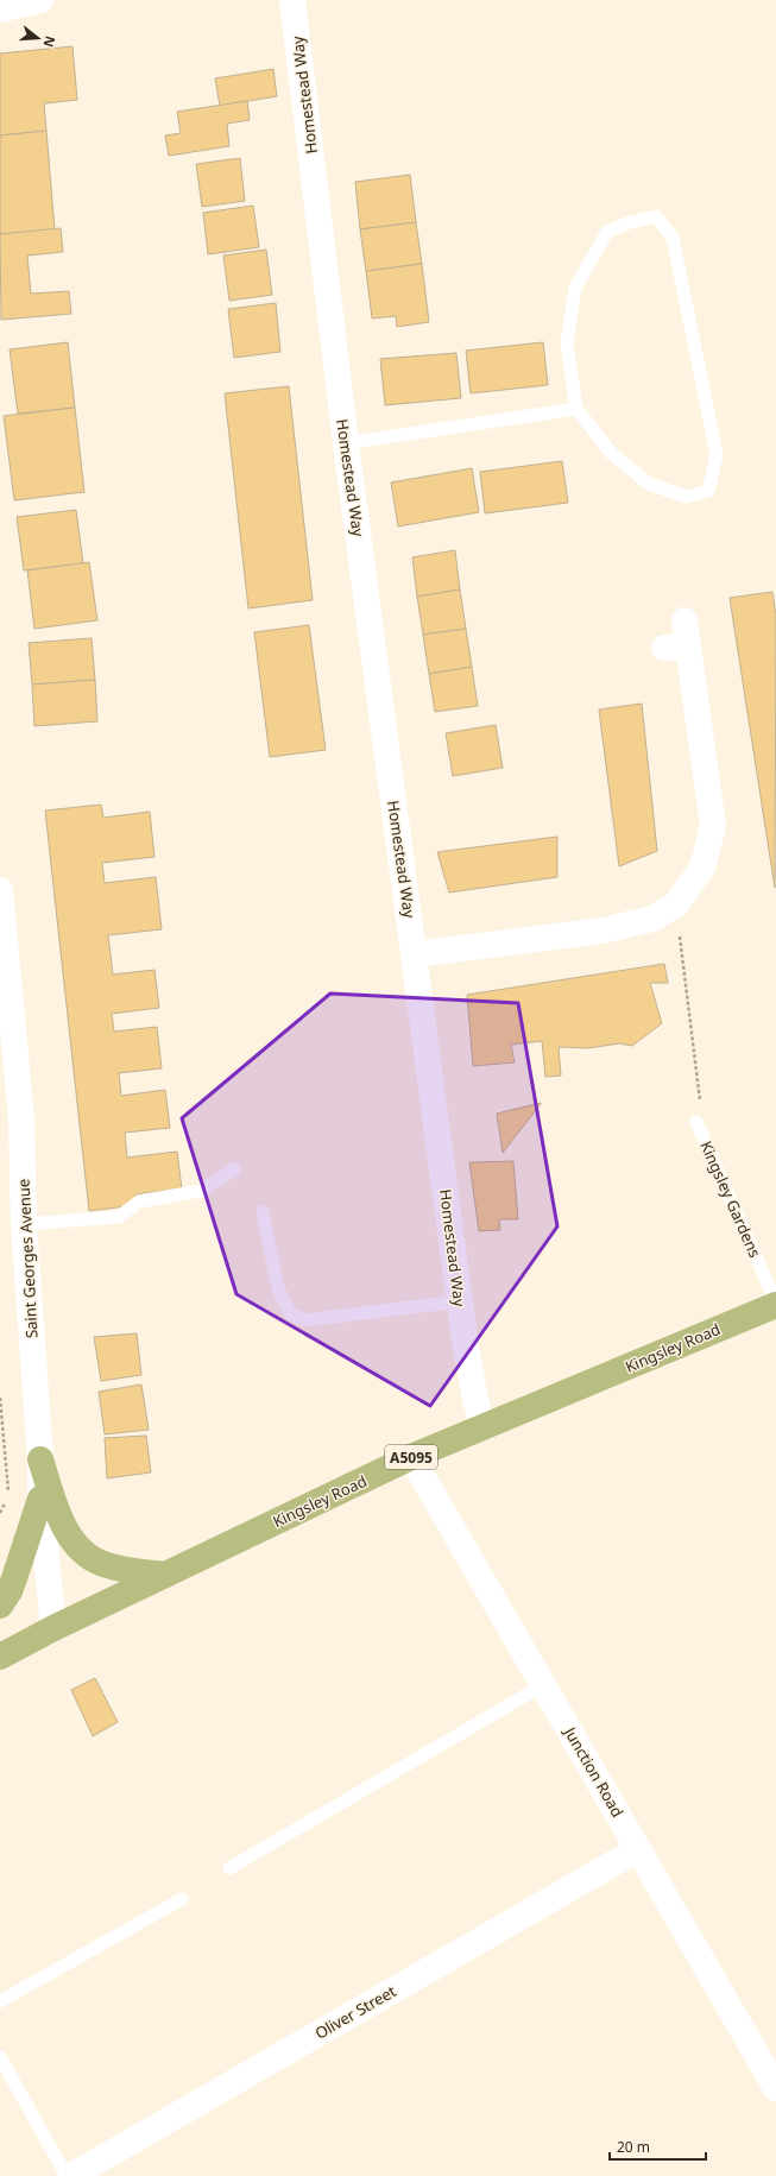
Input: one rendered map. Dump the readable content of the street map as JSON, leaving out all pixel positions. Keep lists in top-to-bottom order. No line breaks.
{"streets":{"main road":["Kingsley Road","A5095"],"street":["Homestead Way","Saint Georges Avenue","Junction Road","Oliver Street"],"lane":["Kingsley Gardens"]},"crossings":[["Homestead Way","Kingsley Road"],["Kingsley Gardens","Kingsley Road"],["Saint Georges Avenue","Kingsley Road"],["Kingsley Road","Junction Road"],["Junction Road","Oliver Street"]],"scale_bar":"20 m","north":"right"}
